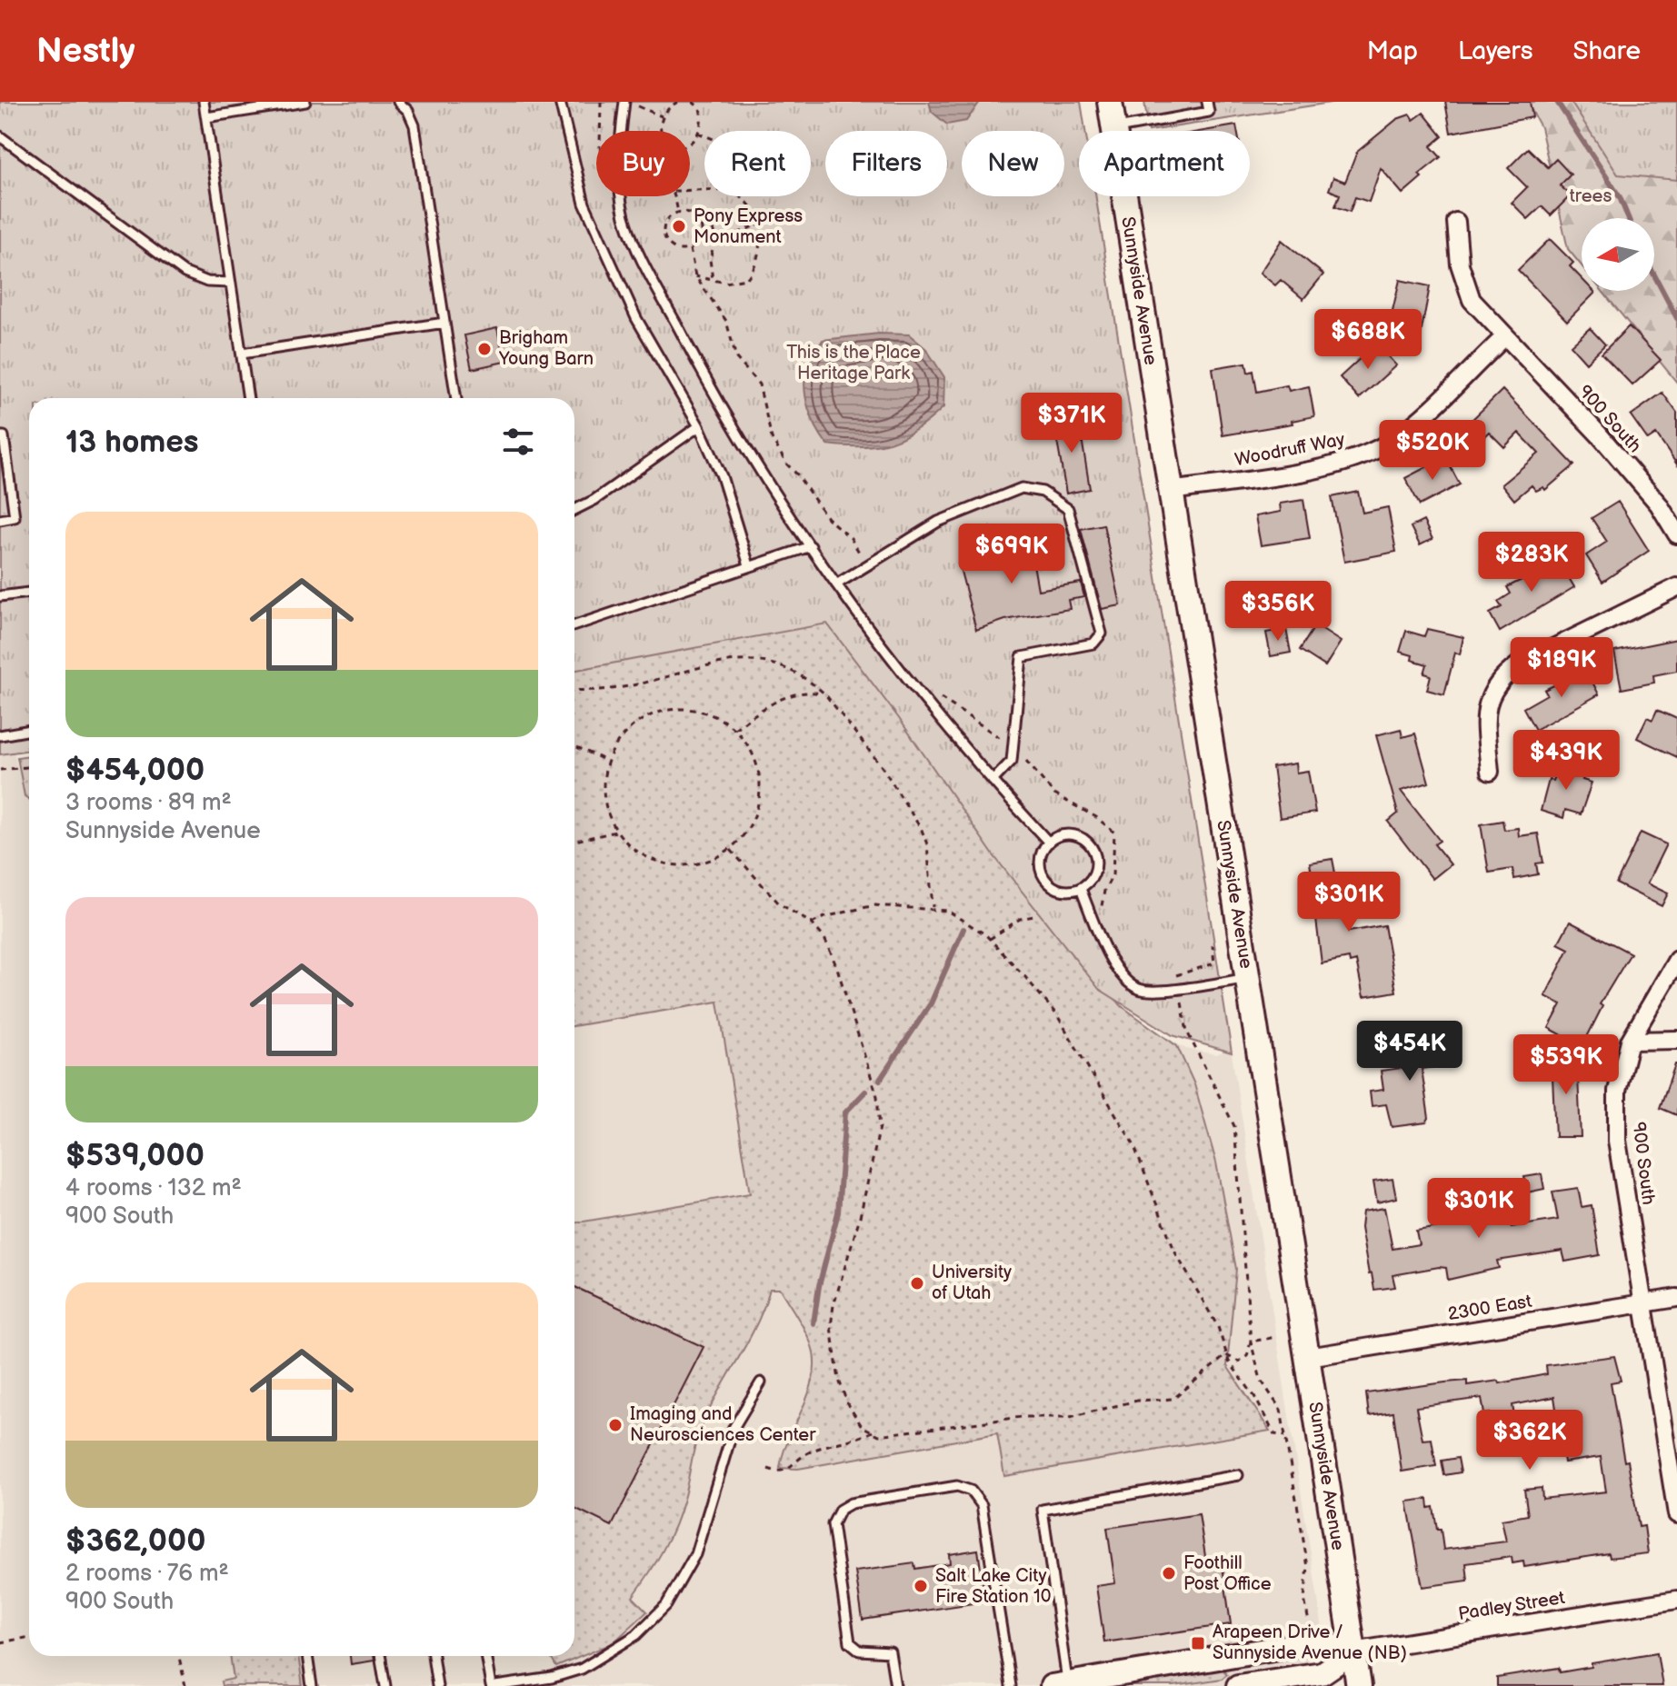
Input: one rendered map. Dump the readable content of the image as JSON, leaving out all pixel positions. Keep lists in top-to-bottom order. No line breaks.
{"streets":{"main road":["Sunnyside Avenue"],"street":["900 South","Woodruff Way","2300 East","Padley Street"]},"crossings":[["Sunnyside Avenue","Woodruff Way"],["Sunnyside Avenue","2300 East"],["Sunnyside Avenue","Padley Street"],["900 South","Woodruff Way"],["900 South","2300 East"]],"parks":["trees","This is the Place Heritage Park"],"places":{"other":["Pony Express Monument","Brigham Young Barn","University of Utah","Imaging and Neurosciences Center","Foothill Post Office","Salt Lake City Fire Station 10"],"transit":["Arapeen Drive / Sunnyside Avenue (NB)"]},"north":"left","page":{"header":"Nestly","nav":["Map","Layers","Share"],"chip":["Buy","Rent","Filters","New","Apartment"],"price":["$688K","$371K","$520K","$699K","$283K","$356K","$189K","$439K","$301K","$454K","$539K","$301K","$362K"],"heading":"13 homes","list":[{"name":"$454,000","note":"3 rooms · 89 m² · Sunnyside Avenue"},{"name":"$539,000","note":"4 rooms · 132 m² · 900 South"},{"name":"$362,000","note":"2 rooms · 76 m² · 900 South"}]}}
